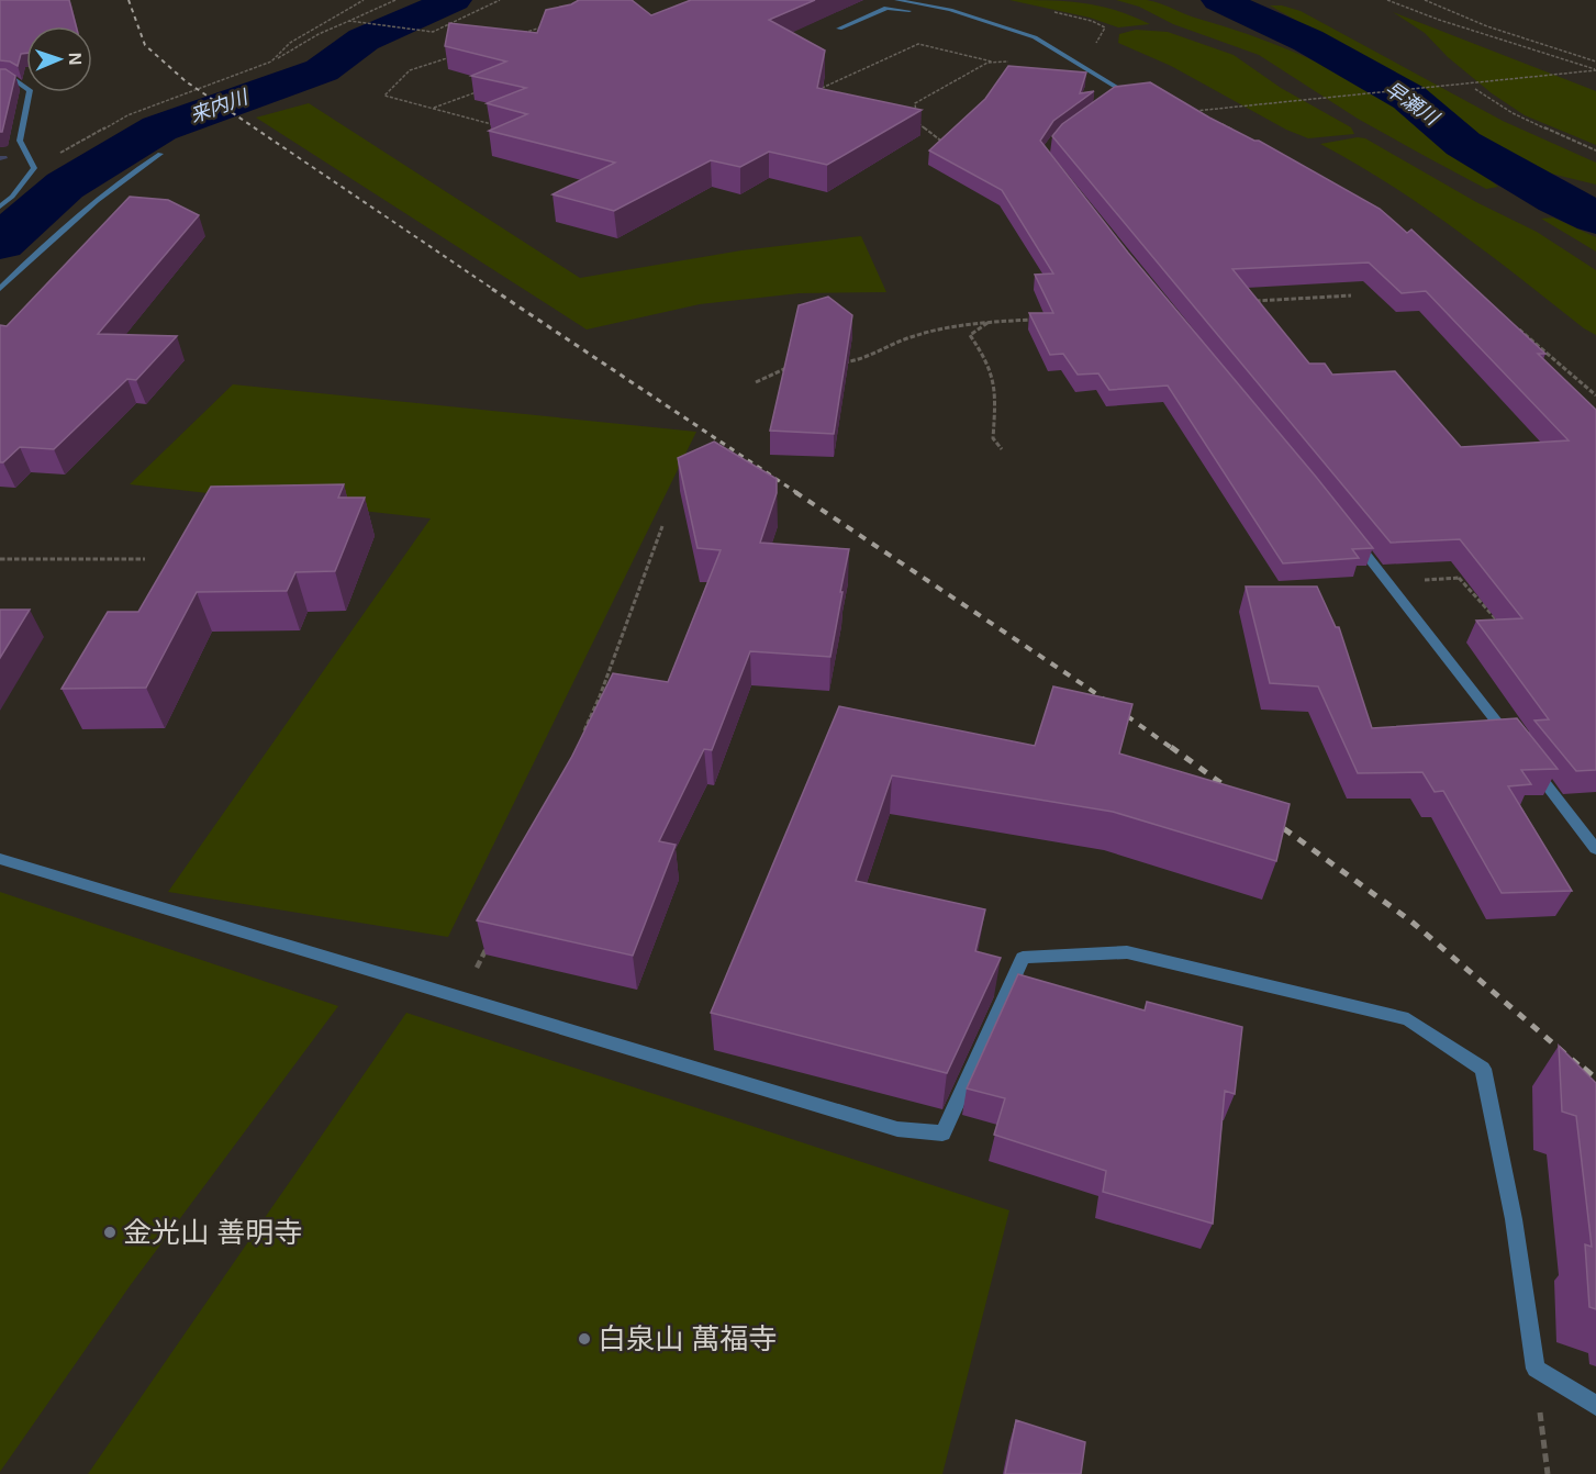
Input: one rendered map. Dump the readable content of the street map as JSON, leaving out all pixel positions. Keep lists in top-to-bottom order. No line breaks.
{"water":["早瀬川","来内川"],"places":["金光山 善明寺","白泉山 萬福寺"],"north":"right"}
